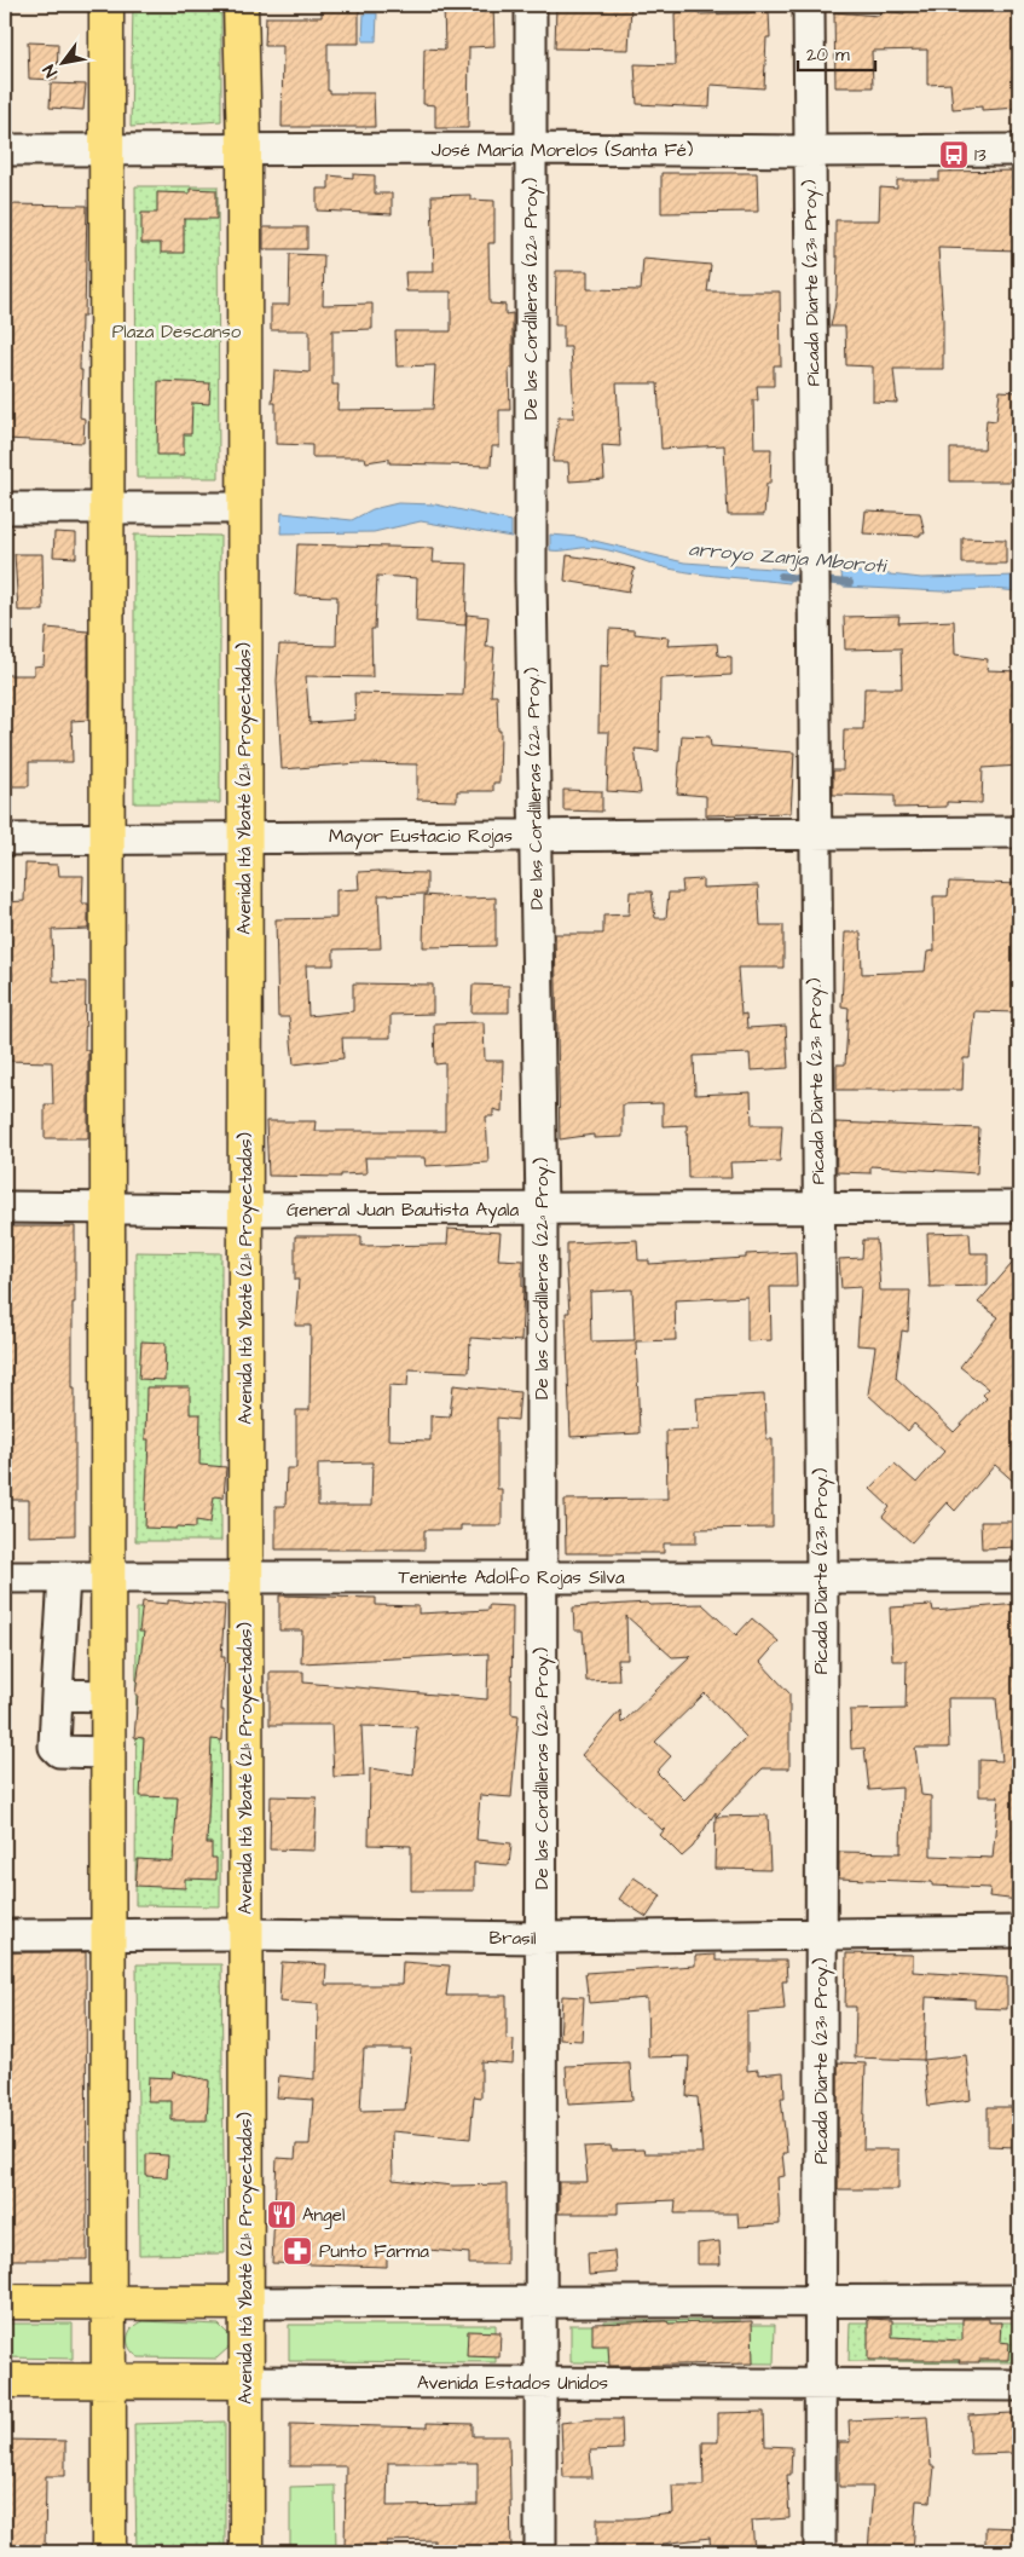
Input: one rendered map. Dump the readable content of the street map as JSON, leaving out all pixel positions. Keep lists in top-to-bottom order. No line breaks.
{"streets":{"main road":["Avenida Itá Ybaté (21ª Proyectadas)","Avenida Estados Unidos"],"street":["José María Morelos (Santa Fé)","Picada Diarte (23ª Proy.)","De las Cordilleras (22ª Proy.)","Mayor Eustacio Rojas","General Juan Bautista Ayala","Teniente Adolfo Rojas Silva","Brasil"]},"crossings":[["José María Morelos (Santa Fé)","Picada Diarte (23ª Proy.)"],["José María Morelos (Santa Fé)","De las Cordilleras (22ª Proy.)"],["José María Morelos (Santa Fé)","Avenida Itá Ybaté (21ª Proyectadas)"],["Picada Diarte (23ª Proy.)","Mayor Eustacio Rojas"],["Picada Diarte (23ª Proy.)","General Juan Bautista Ayala"],["Picada Diarte (23ª Proy.)","Teniente Adolfo Rojas Silva"],["Picada Diarte (23ª Proy.)","Brasil"],["Picada Diarte (23ª Proy.)","Avenida Estados Unidos"],["De las Cordilleras (22ª Proy.)","Mayor Eustacio Rojas"],["De las Cordilleras (22ª Proy.)","General Juan Bautista Ayala"],["De las Cordilleras (22ª Proy.)","Teniente Adolfo Rojas Silva"],["De las Cordilleras (22ª Proy.)","Brasil"],["De las Cordilleras (22ª Proy.)","Avenida Estados Unidos"],["Avenida Itá Ybaté (21ª Proyectadas)","Mayor Eustacio Rojas"],["Avenida Itá Ybaté (21ª Proyectadas)","General Juan Bautista Ayala"],["Avenida Itá Ybaté (21ª Proyectadas)","Teniente Adolfo Rojas Silva"],["Avenida Itá Ybaté (21ª Proyectadas)","Brasil"],["Avenida Itá Ybaté (21ª Proyectadas)","Avenida Estados Unidos"]],"water":["arroyo Zanja Mboroti"],"parks":["Plaza Descanso"],"places":{"bus stop":["13"],"restaurant":["Angel"],"pharmacy":["Punto Farma"]},"scale_bar":"20 m","north":"bottom left"}
